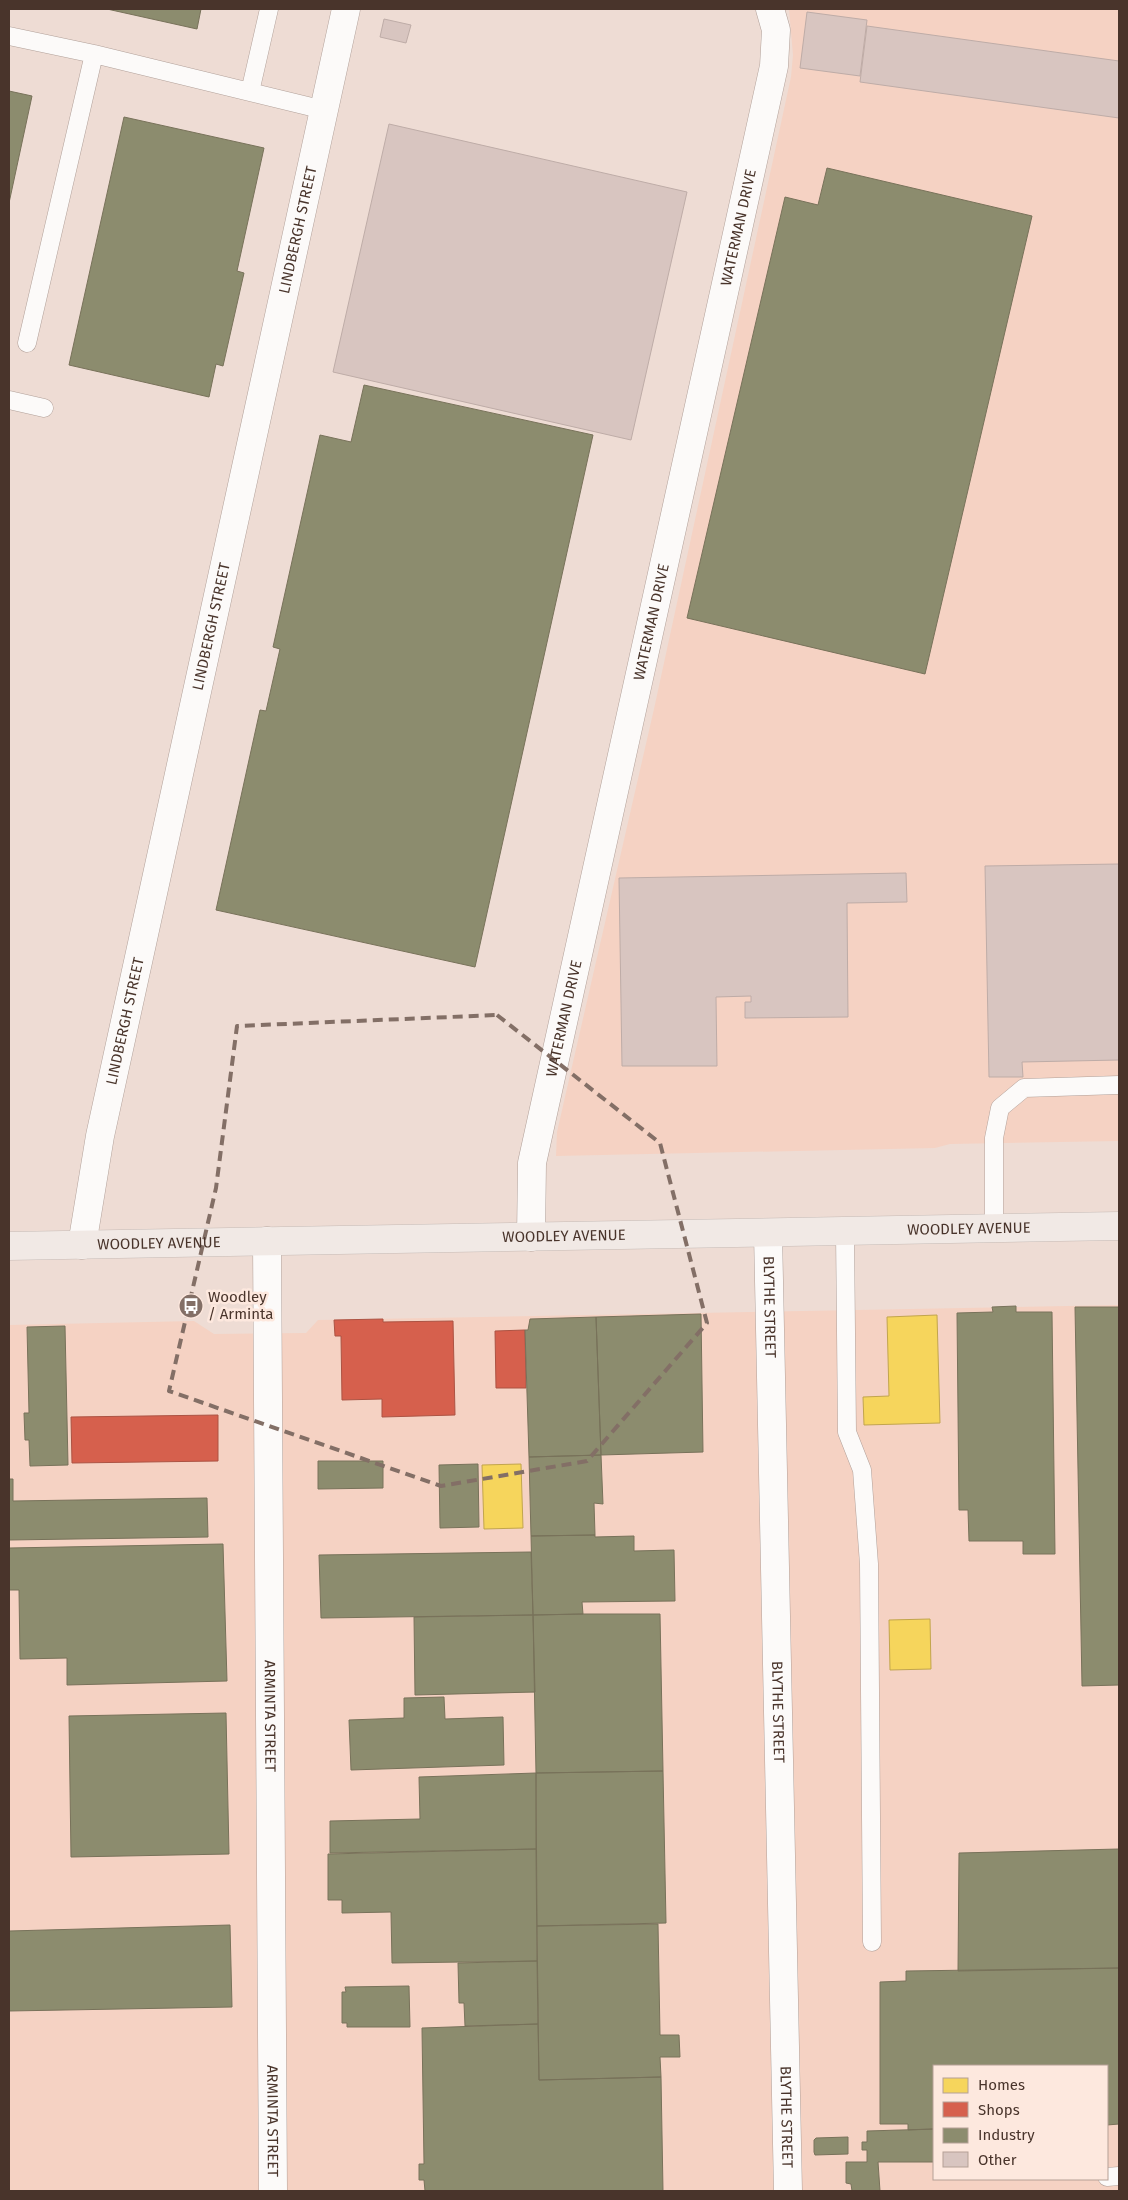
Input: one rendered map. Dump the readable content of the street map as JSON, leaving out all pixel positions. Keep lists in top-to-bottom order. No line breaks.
{"streets":{"main road":["WOODLEY AVENUE"],"street":["WATERMAN DRIVE","LINDBERGH STREET","BLYTHE STREET","ARMINTA STREET"]},"crossings":[["WATERMAN DRIVE","WOODLEY AVENUE"],["LINDBERGH STREET","WOODLEY AVENUE"],["WOODLEY AVENUE","BLYTHE STREET"],["WOODLEY AVENUE","ARMINTA STREET"]],"places":{"bus stop":["Woodley / Arminta"]},"legend":["Homes","Shops","Industry","Other"]}
